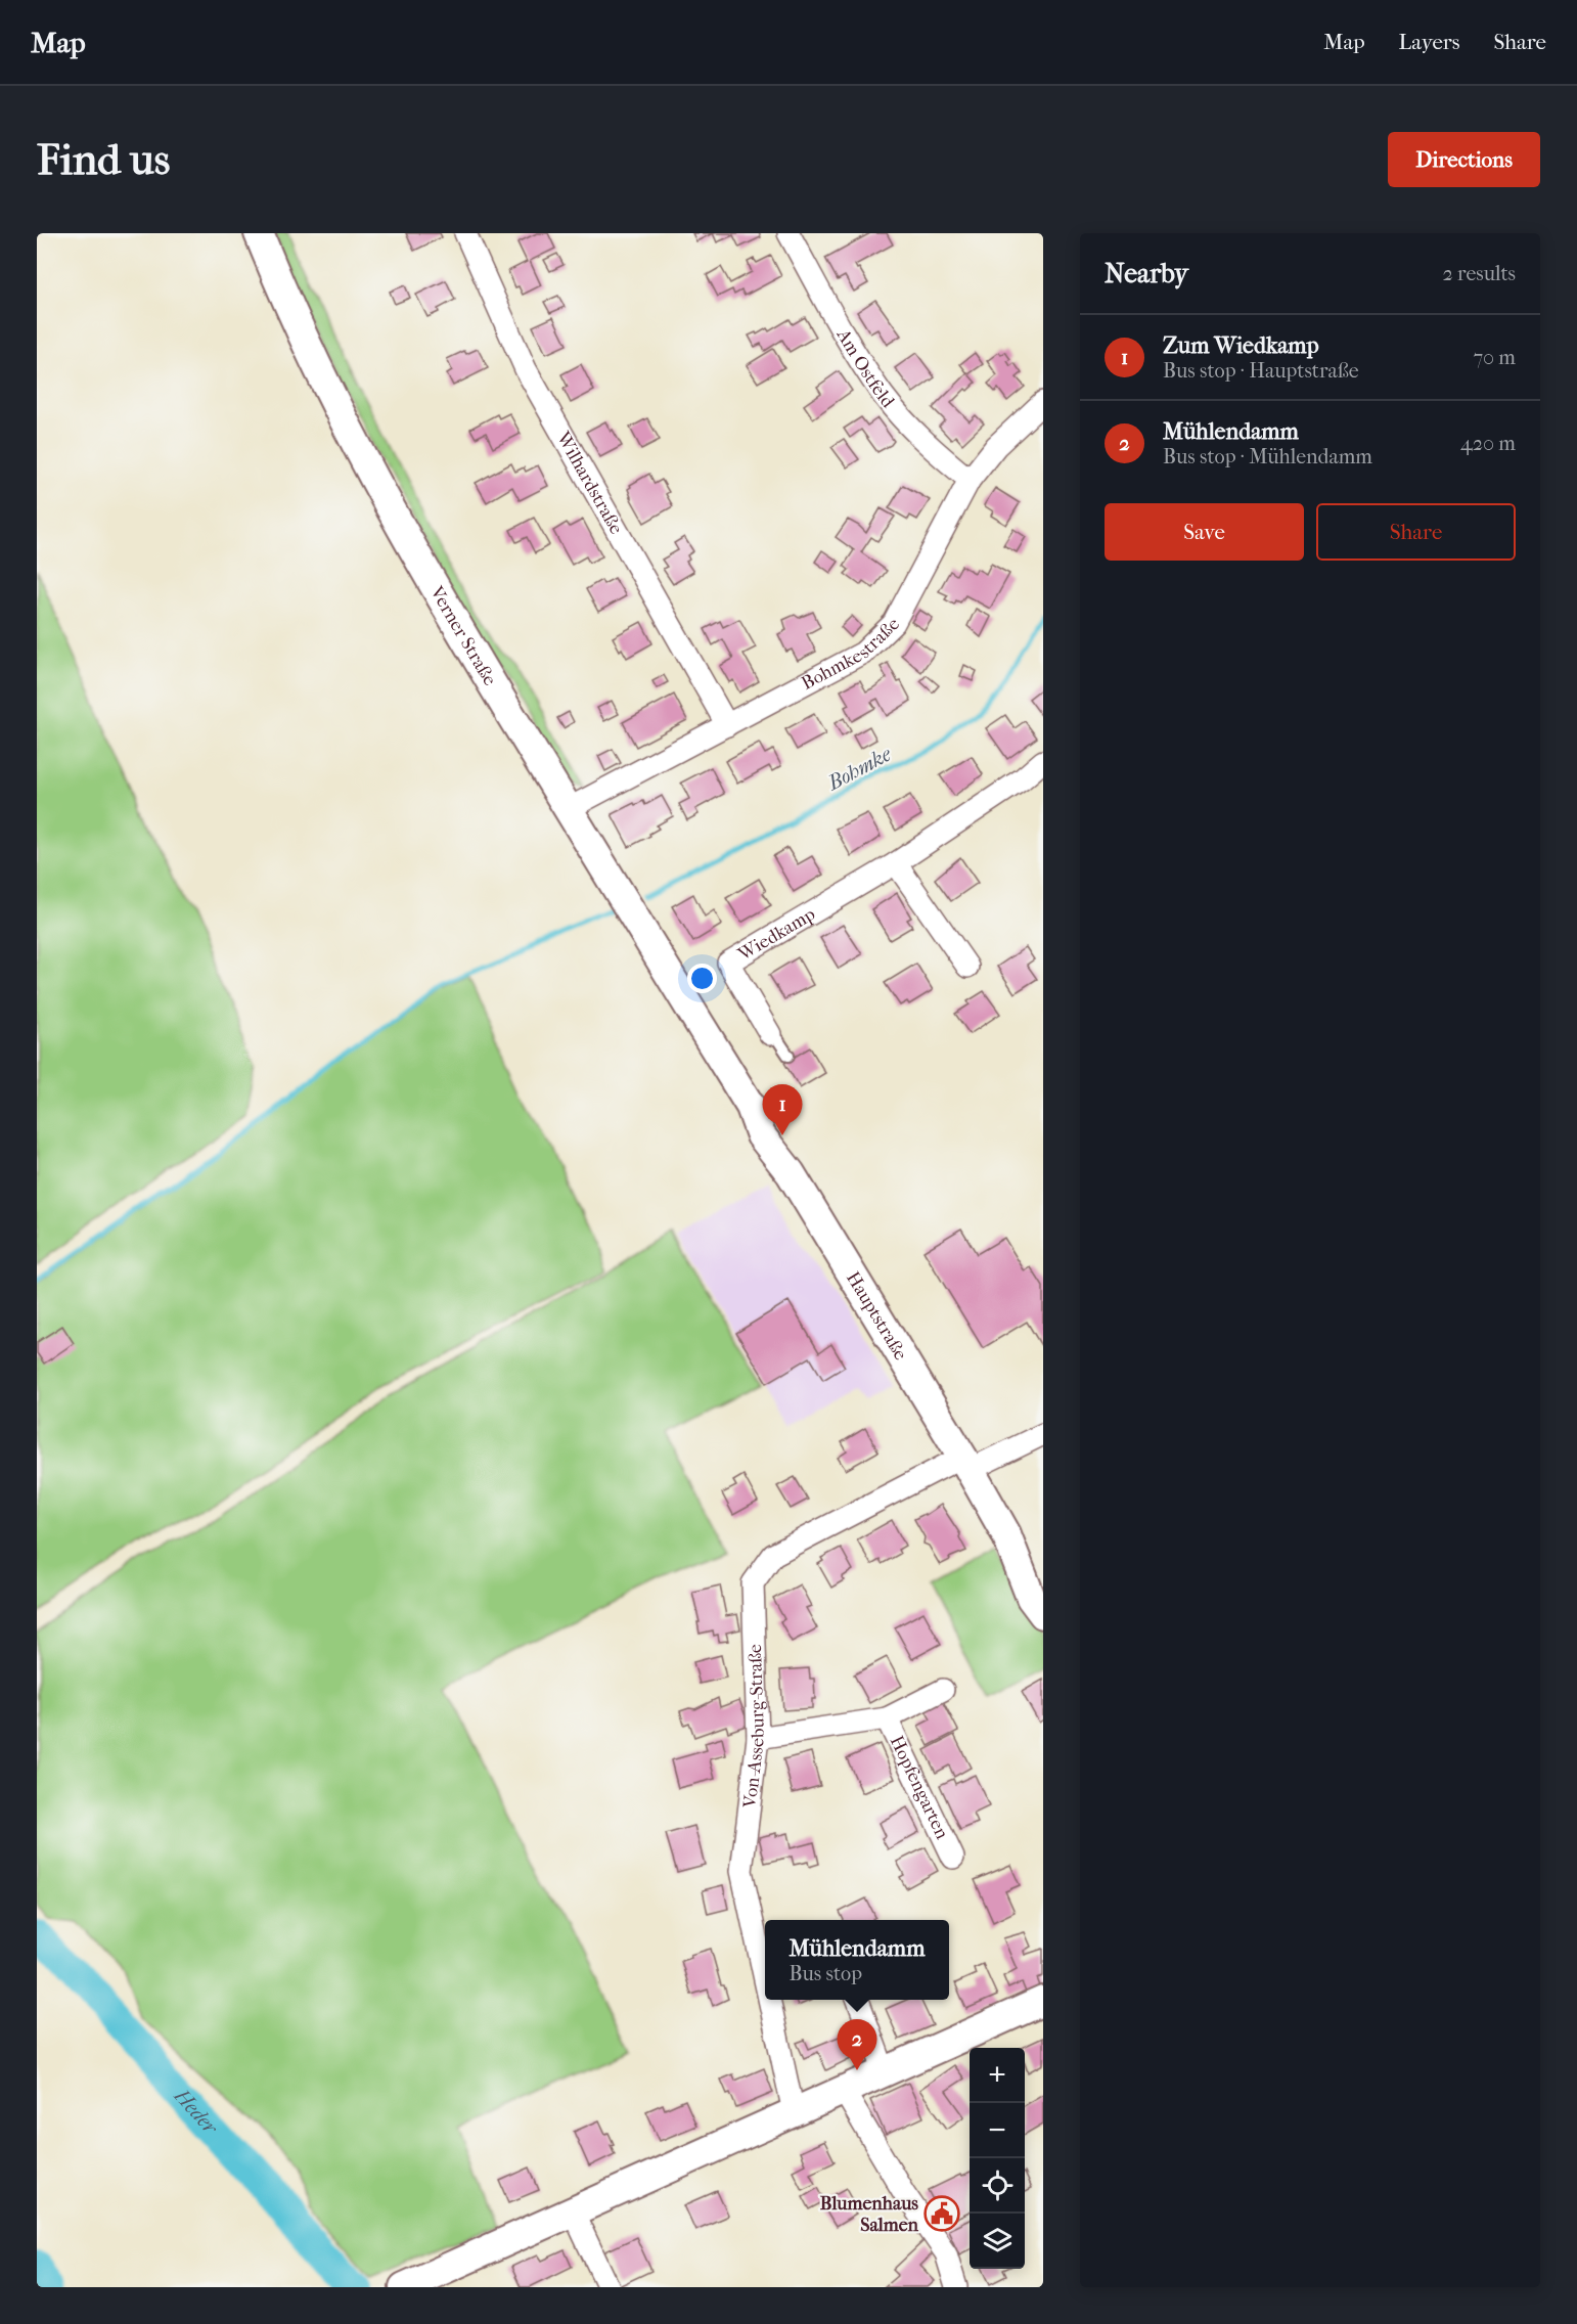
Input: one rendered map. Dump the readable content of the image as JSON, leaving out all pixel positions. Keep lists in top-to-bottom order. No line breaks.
{"streets":{"main road":["Verner Straße","Hauptstraße"],"street":["Am Ostfeld","Wilhardstraße","Bohmkestraße","Wiedkamp","Von-Asseburg-Straße","Hopfengarten"]},"crossings":[["Am Ostfeld","Bohmkestraße"],["Wilhardstraße","Bohmkestraße"],["Verner Straße","Bohmkestraße"],["Verner Straße","Hauptstraße"],["Hauptstraße","Von-Asseburg-Straße"],["Von-Asseburg-Straße","Hopfengarten"]],"water":["Bohmke","Heder"],"places":{"public building":["Blumenhaus Salmen"]},"page":{"header":"Map","nav":["Map","Layers","Share"],"buttons":["Directions",["Save","Share"]],"title":"Find us","heading":["Nearby","2 results"],"list":[{"mark":"1","name":"Zum Wiedkamp","note":"Bus stop · Hauptstraße","value":"70 m"},{"mark":"2","name":"Mühlendamm","note":"Bus stop · Mühlendamm","value":"420 m"}],"pins":["1","2"],"popup":["Mühlendamm","Bus stop"],"map_buttons":["+","−"]}}
